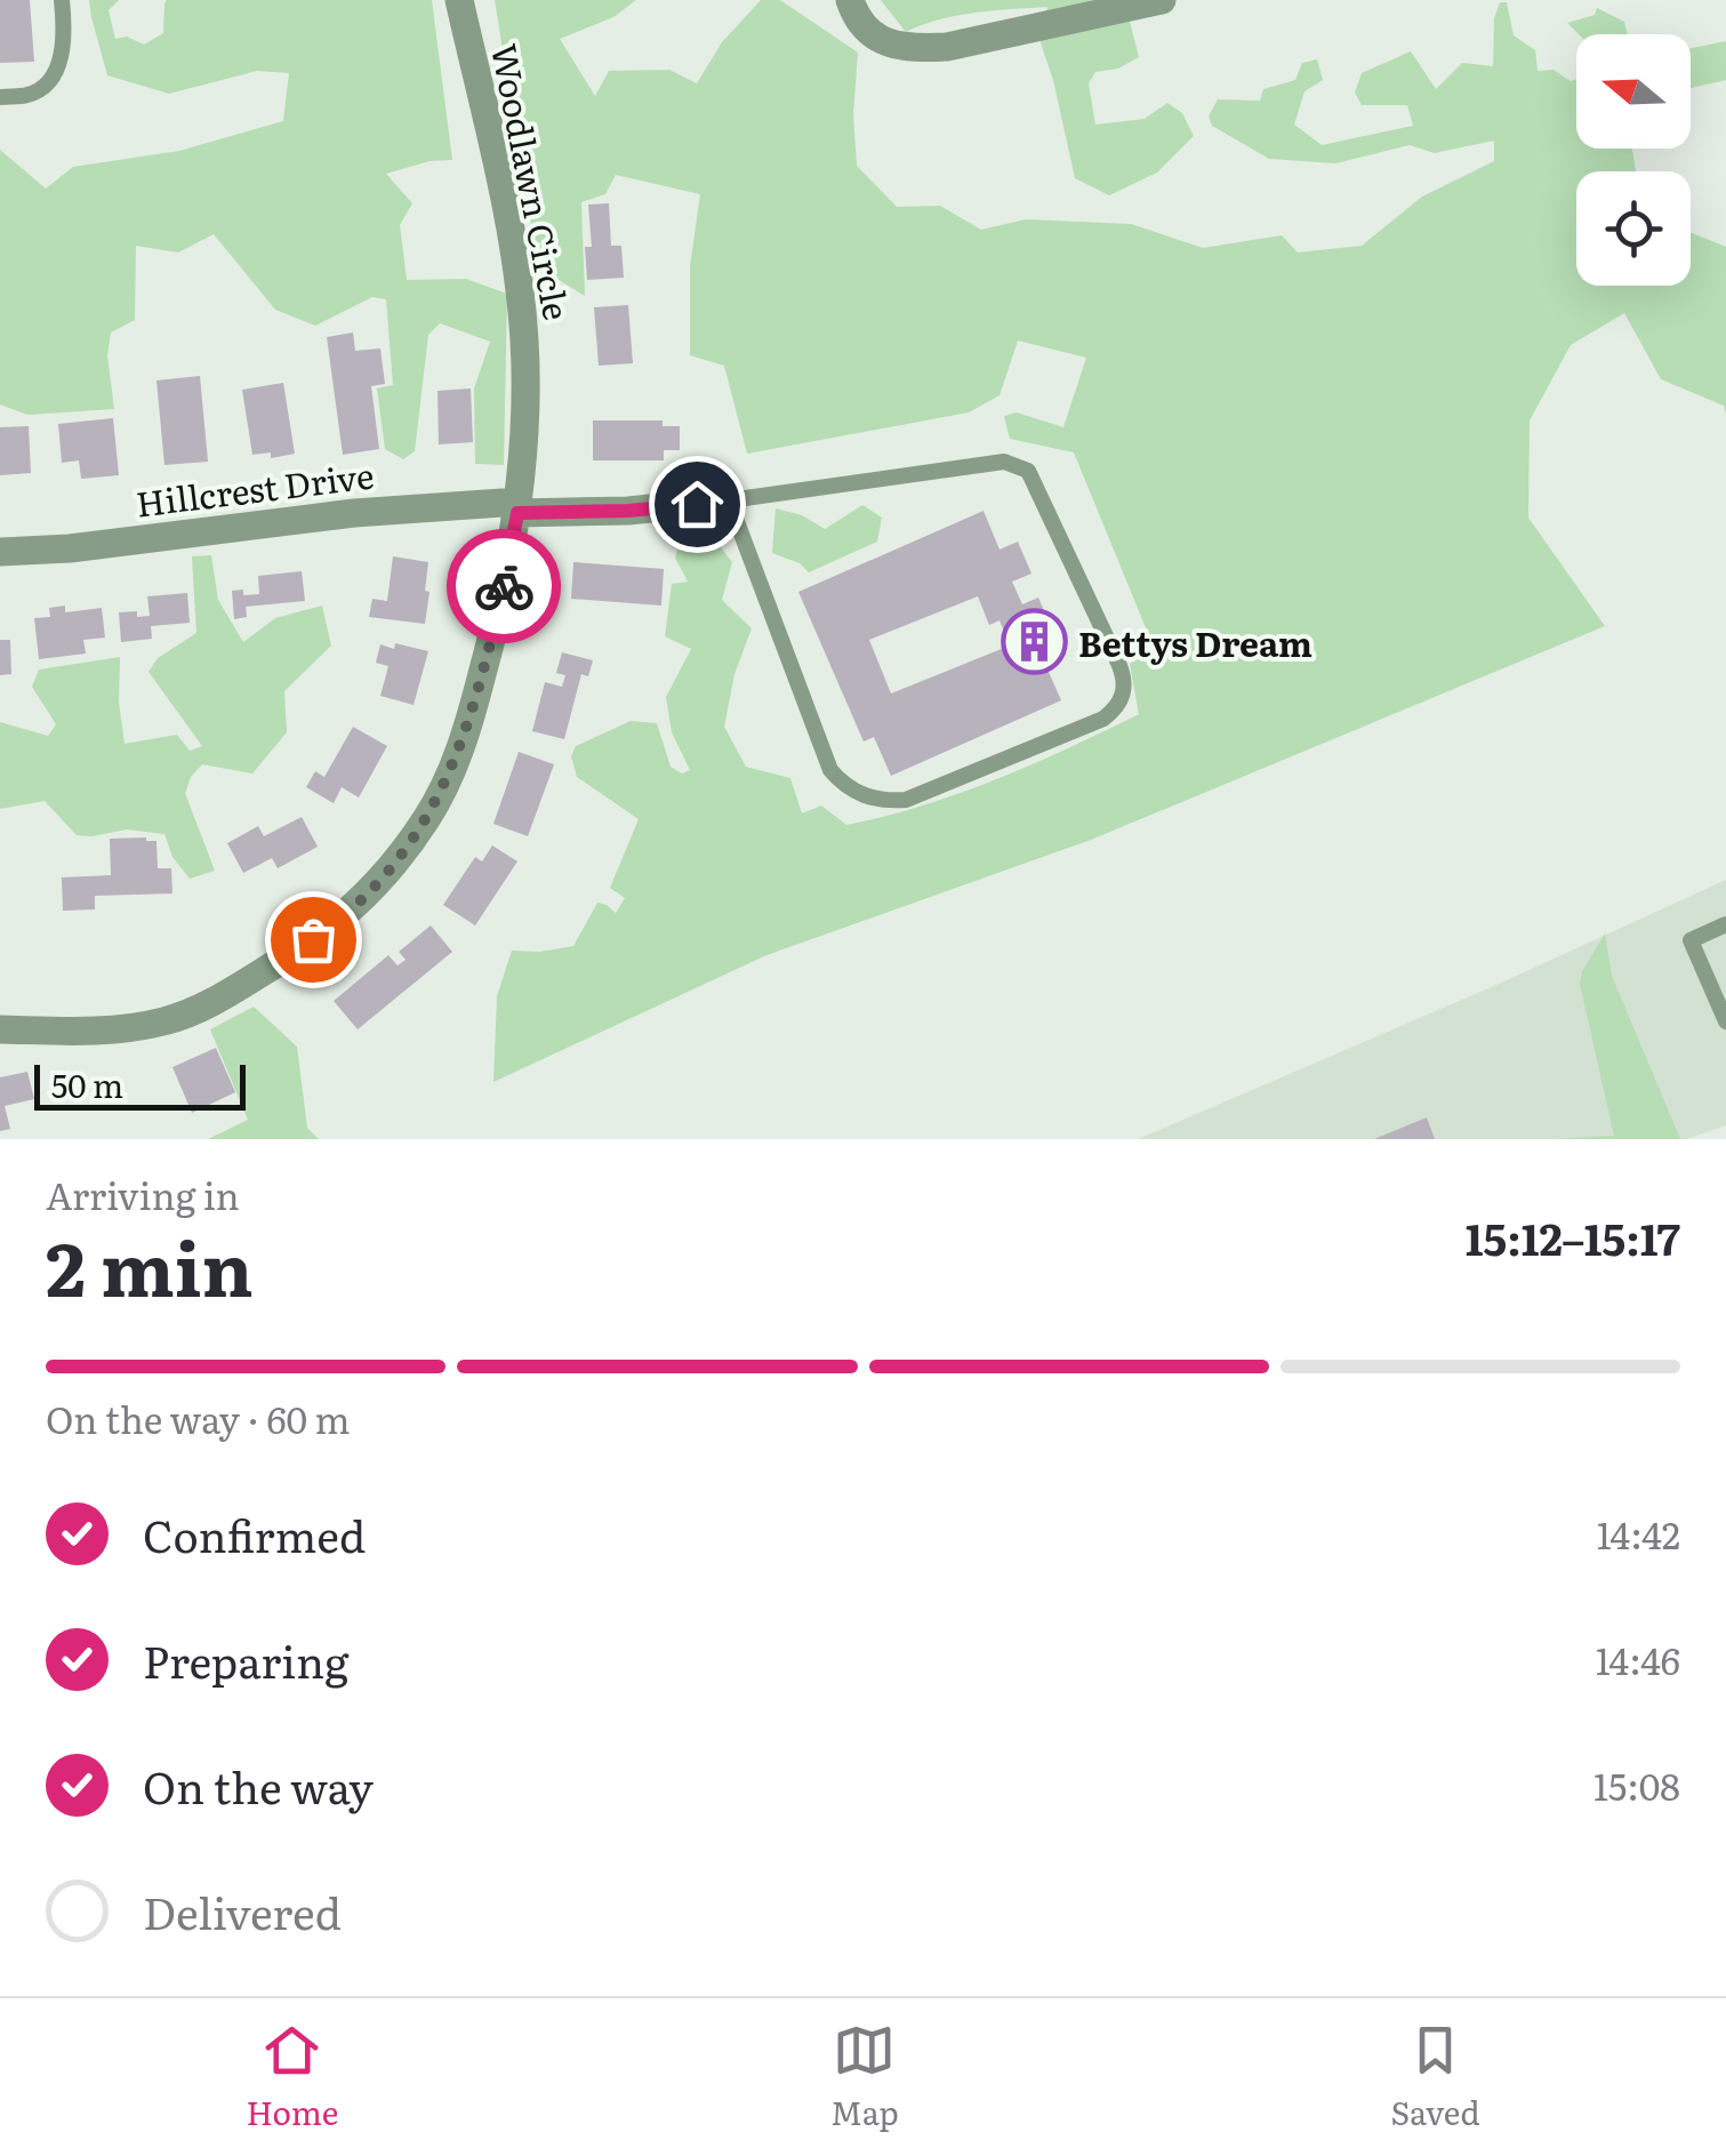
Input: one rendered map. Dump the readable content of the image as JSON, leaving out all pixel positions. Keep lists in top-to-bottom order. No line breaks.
{"streets":{"street":["Woodlawn Circle","Hillcrest Drive"]},"crossings":[["Woodlawn Circle","Hillcrest Drive"]],"places":{"building":["Bettys Dream"]},"scale_bar":"50 m","north":"left","page":{"scale":"50 m","heading":["2 min","Arriving in","15:12–15:17"],"bar":"On the way · 60 m","list":[["Confirmed","14:42"],["Preparing","14:46"],["On the way","15:08"],"Delivered"],"tabs":["Home","Map","Saved"]}}
